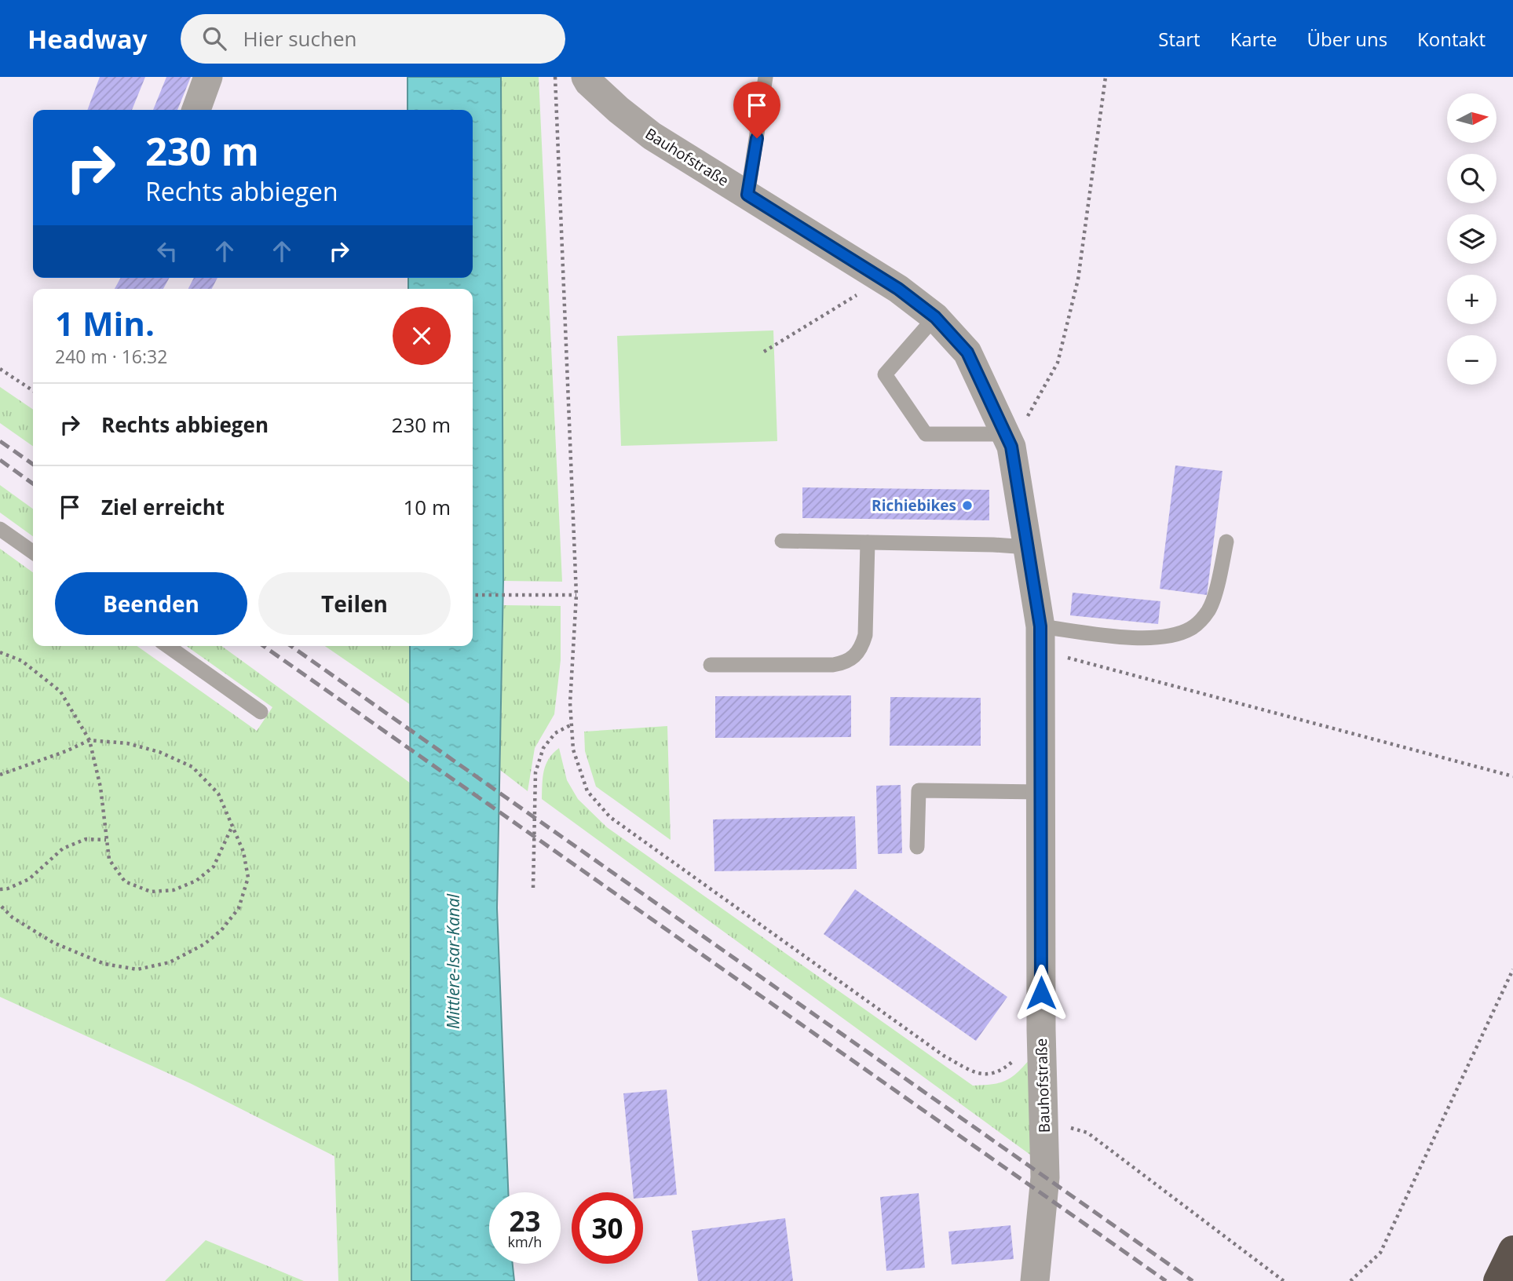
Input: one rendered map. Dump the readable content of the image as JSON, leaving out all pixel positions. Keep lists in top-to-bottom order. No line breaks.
{"streets":{"street":["Bauhofstraße"]},"water":["Mittlere-Isar-Kanal"],"places":["Richiebikes"],"north":"right","page":{"header":"Headway","search":"Hier suchen","nav":["Start","Karte","Über uns","Kontakt"],"map_buttons":["+","−"],"turn":["230 m","Rechts abbiegen"],"heading":["1 Min.","240 m · 16:32"],"list":[{"name":"Rechts abbiegen","value":"230 m"},{"name":"Ziel erreicht","value":"10 m"}],"buttons":["Beenden","Teilen"],"speed":"23 km/h","limit":"30"}}
